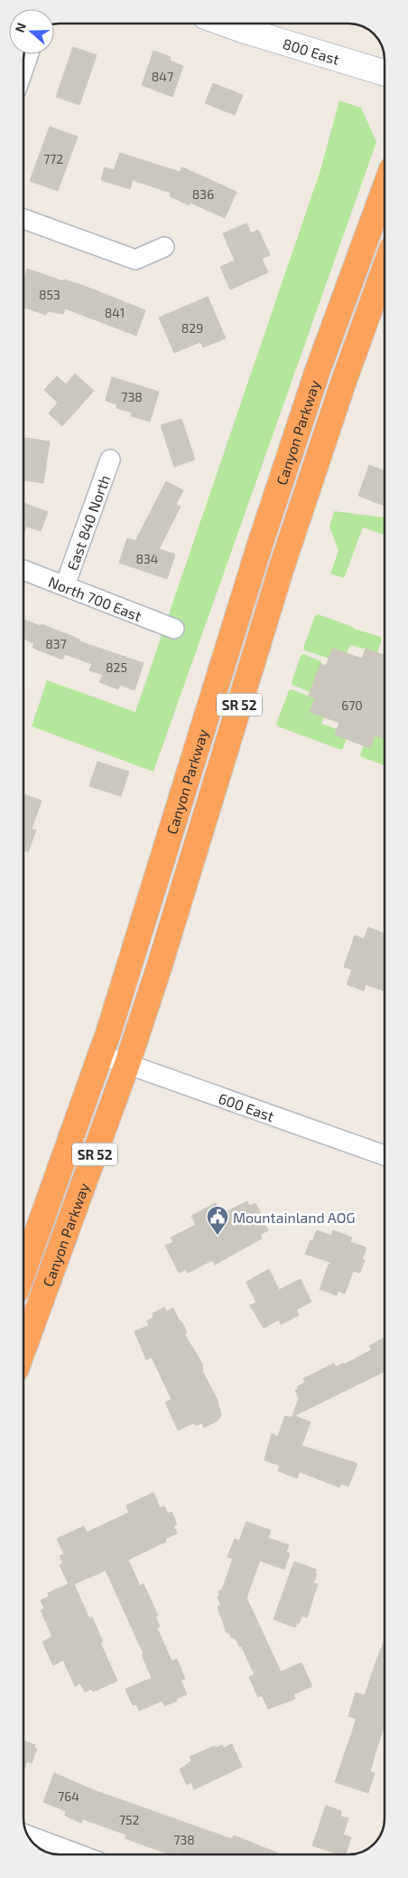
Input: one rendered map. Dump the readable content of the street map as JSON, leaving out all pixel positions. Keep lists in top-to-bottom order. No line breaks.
{"streets":{"highway":["Canyon Parkway","SR 52"],"main road":["800 East"],"street":["East 840 North","North 700 East","600 East"]},"crossings":[["Canyon Parkway","600 East"],["East 840 North","North 700 East"]],"places":{"public building":["Mountainland AOG"]},"house_numbers":["847","772","836","853","841","829","738","834","837","825","670","764","752","738"],"north":"left"}
